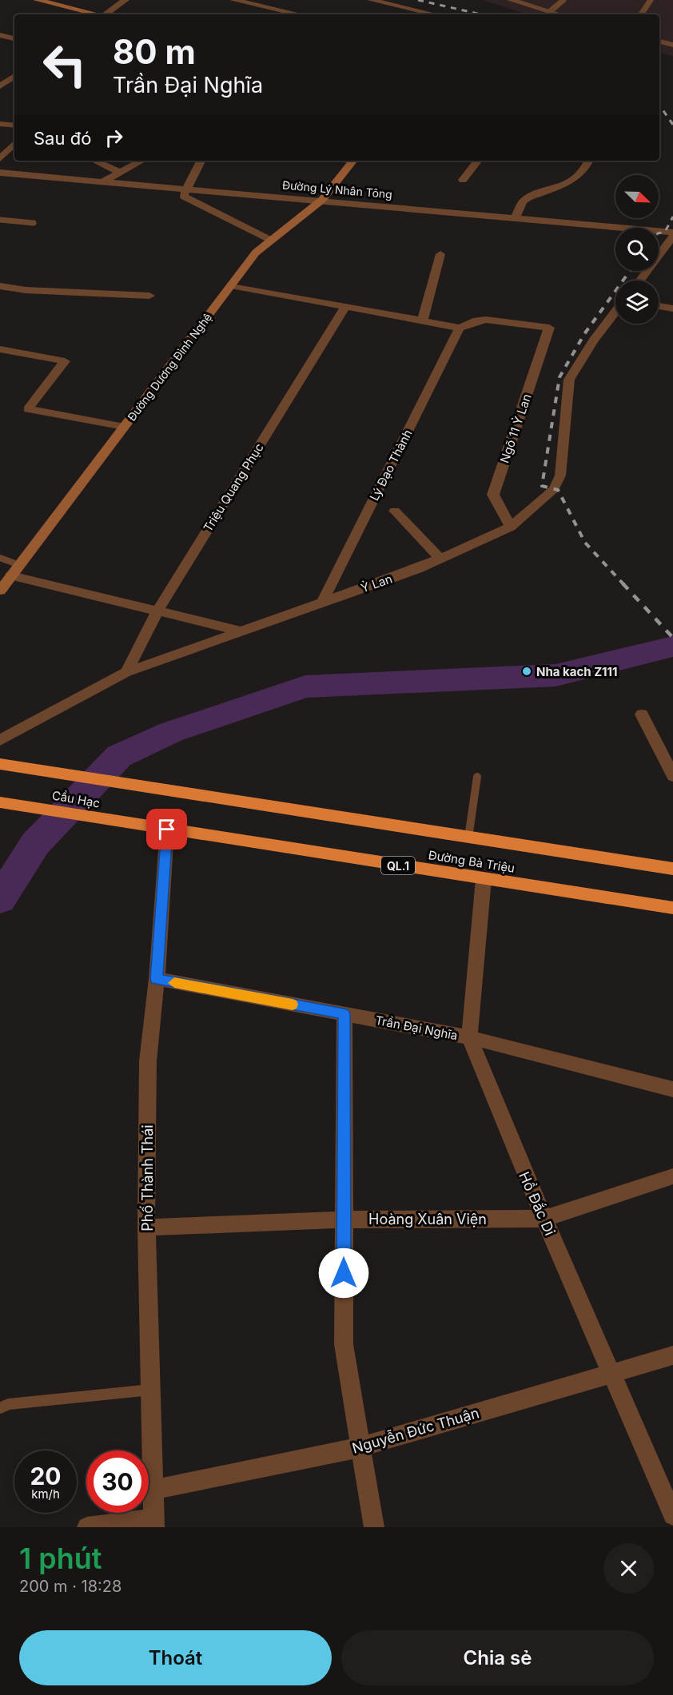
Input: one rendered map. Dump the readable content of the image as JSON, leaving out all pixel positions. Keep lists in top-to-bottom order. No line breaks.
{"streets":{"highway":["Cầu Hạc","Đường Bà Triệu","QL.1"],"main road":["Đường Dương Đình Nghệ"],"street":["Đường Lý Nhân Tông","Ngõ 11 Ỷ Lan","Lý Đạo Thành","Triệu Quang Phục","Ỷ Lan","Trần Đại Nghĩa","Phố Thành Thái","Hồ Đắc Di","Hoàng Xuân Viện","Nguyễn Đức Thuận"]},"crossings":[["Đường Lý Nhân Tông","Đường Dương Đình Nghệ"],["Ngõ 11 Ỷ Lan","Lý Đạo Thành"],["Ngõ 11 Ỷ Lan","Ỷ Lan"],["Lý Đạo Thành","Ỷ Lan"],["Triệu Quang Phục","Ỷ Lan"],["Cầu Hạc","Đường Bà Triệu"],["Đường Bà Triệu","Phố Thành Thái"],["Đường Bà Triệu","Hồ Đắc Di"],["Trần Đại Nghĩa","Phố Thành Thái"],["Trần Đại Nghĩa","Hồ Đắc Di"],["Phố Thành Thái","Hoàng Xuân Viện"],["Phố Thành Thái","Nguyễn Đức Thuận"],["Hồ Đắc Di","Hoàng Xuân Viện"],["Hồ Đắc Di","Nguyễn Đức Thuận"]],"places":["Nha kach Z111"],"north":"bottom right","page":{"turn":["80 m","Trần Đại Nghĩa"],"then":"Sau đó","speed":"20 km/h","limit":"30","heading":["1 phút","200 m · 18:28"],"buttons":["Thoát","Chia sẻ"]}}
